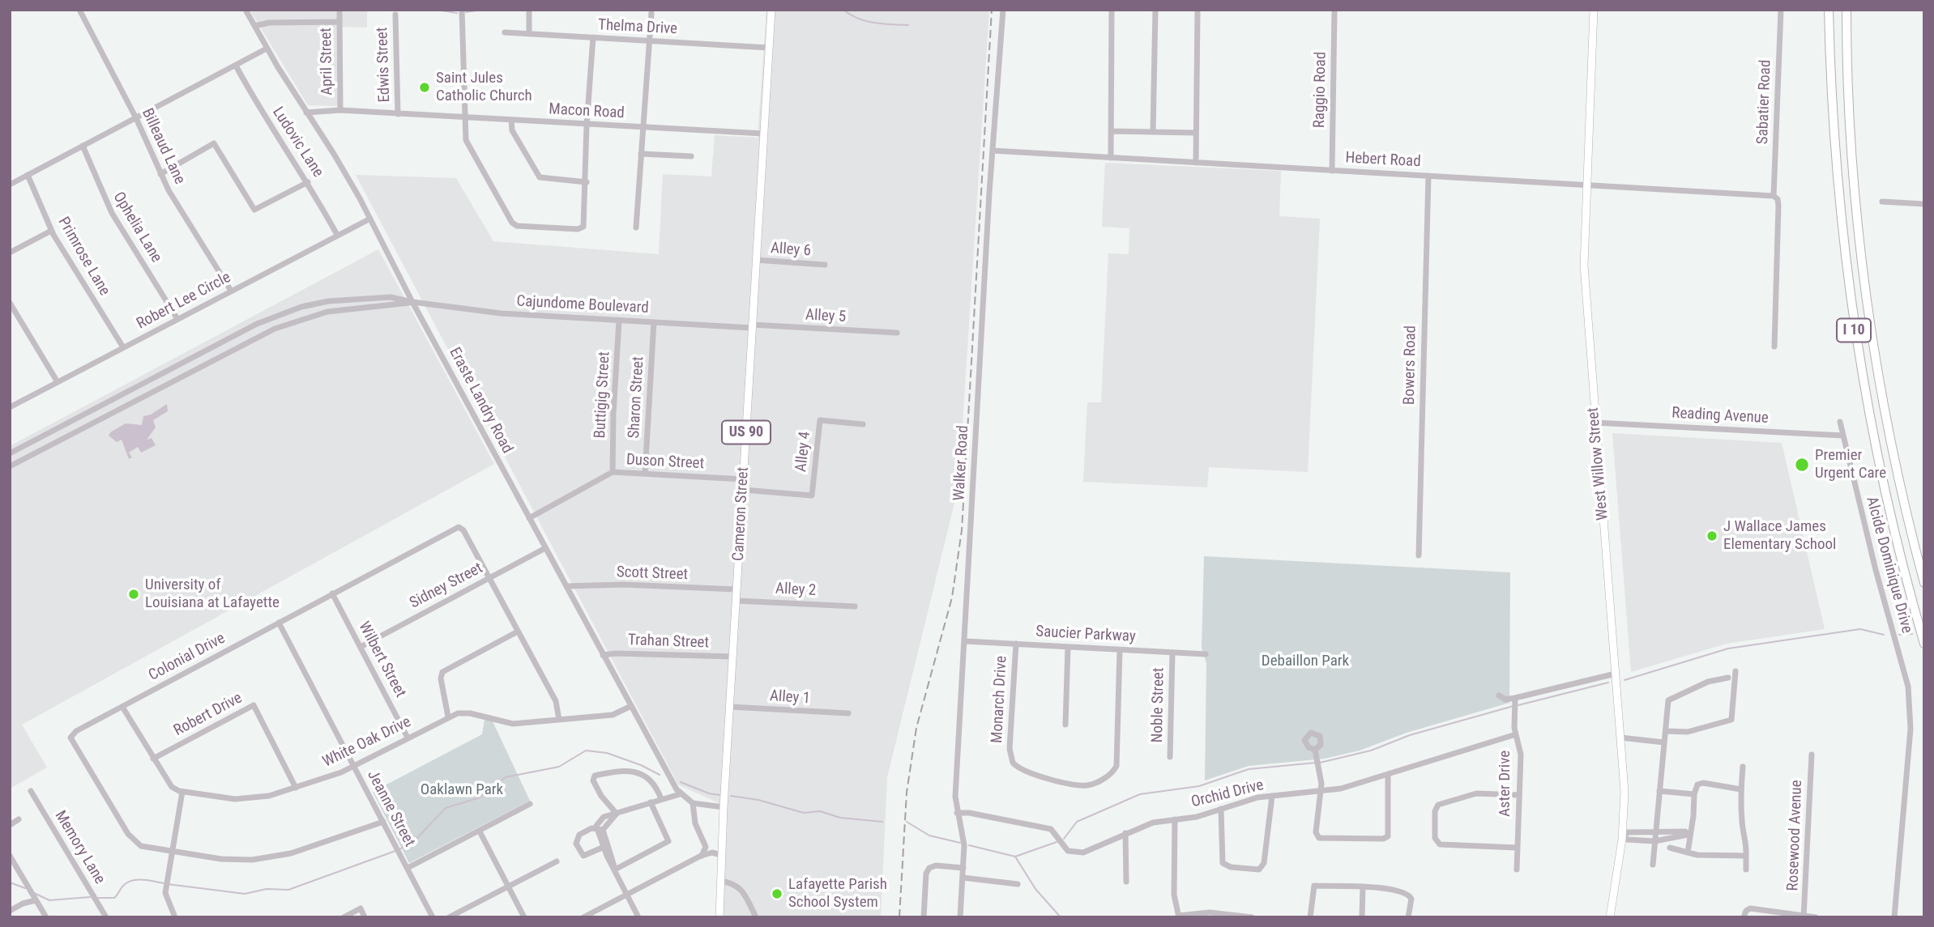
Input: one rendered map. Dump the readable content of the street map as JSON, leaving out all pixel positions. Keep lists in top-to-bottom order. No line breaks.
{"streets":{"highway":["I 10"],"main road":["US 90","West Willow Street","Cameron Street"],"street":["Thelma Drive","April Street","Edwis Street","Raggio Road","Sabatier Road","Macon Road","Ludovic Lane","Billeaud Lane","Hebert Road","Ophelia Lane","Alley 6","Primrose Lane","Robert Lee Circle","Cajundome Boulevard","Alley 5","Bowers Road","Buttigig Street","Sharon Street","Eraste Landry Road","Reading Avenue","Alley 4","Duson Street","Walker Road","Alcide Dominique Drive","Scott Street","Sidney Street","Alley 2","Saucier Parkway","Trahan Street","Colonial Drive","Wilbert Street","Alley 1","Monarch Drive","Noble Street","Robert Drive","White Oak Drive","Aster Drive","Orchid Drive","Jeanne Street","Rosewood Avenue","Memory Lane"]},"crossings":[["Thelma Drive","Cameron Street"],["April Street","Macon Road"],["Edwis Street","Macon Road"],["Raggio Road","Hebert Road"],["Sabatier Road","Hebert Road"],["Macon Road","Eraste Landry Road"],["Macon Road","Cameron Street"],["Ludovic Lane","Robert Lee Circle"],["Billeaud Lane","Robert Lee Circle"],["Hebert Road","Bowers Road"],["Hebert Road","Walker Road"],["Hebert Road","West Willow Street"],["Ophelia Lane","Robert Lee Circle"],["Alley 6","Cameron Street"],["Primrose Lane","Robert Lee Circle"],["Robert Lee Circle","Eraste Landry Road"],["Cajundome Boulevard","Alley 5"],["Cajundome Boulevard","Buttigig Street"],["Cajundome Boulevard","Sharon Street"],["Cajundome Boulevard","Eraste Landry Road"],["Cajundome Boulevard","Cameron Street"],["Alley 5","Cameron Street"],["Buttigig Street","Duson Street"],["Sharon Street","Duson Street"],["Eraste Landry Road","Duson Street"],["Eraste Landry Road","Cameron Street"],["Eraste Landry Road","Scott Street"],["Eraste Landry Road","Sidney Street"],["Eraste Landry Road","Trahan Street"],["Eraste Landry Road","White Oak Drive"],["Reading Avenue","West Willow Street"],["Reading Avenue","Alcide Dominique Drive"],["Alley 4","Cameron Street"],["Duson Street","Cameron Street"],["Walker Road","Saucier Parkway"],["Walker Road","Orchid Drive"],["Cameron Street","Scott Street"],["Cameron Street","Alley 2"],["Cameron Street","Trahan Street"],["Cameron Street","Alley 1"],["Sidney Street","Colonial Drive"],["Sidney Street","Wilbert Street"],["Saucier Parkway","Monarch Drive"],["Saucier Parkway","Noble Street"],["Colonial Drive","Wilbert Street"],["Colonial Drive","White Oak Drive"],["Colonial Drive","Jeanne Street"],["Wilbert Street","White Oak Drive"],["Robert Drive","White Oak Drive"],["White Oak Drive","Jeanne Street"],["Aster Drive","Orchid Drive"]],"parks":["Debaillon Park","Oaklawn Park"],"places":["Saint Jules Catholic Church","Premier Urgent Care","J Wallace James Elementary School","University of Louisiana at Lafayette","Lafayette Parish School System"]}
